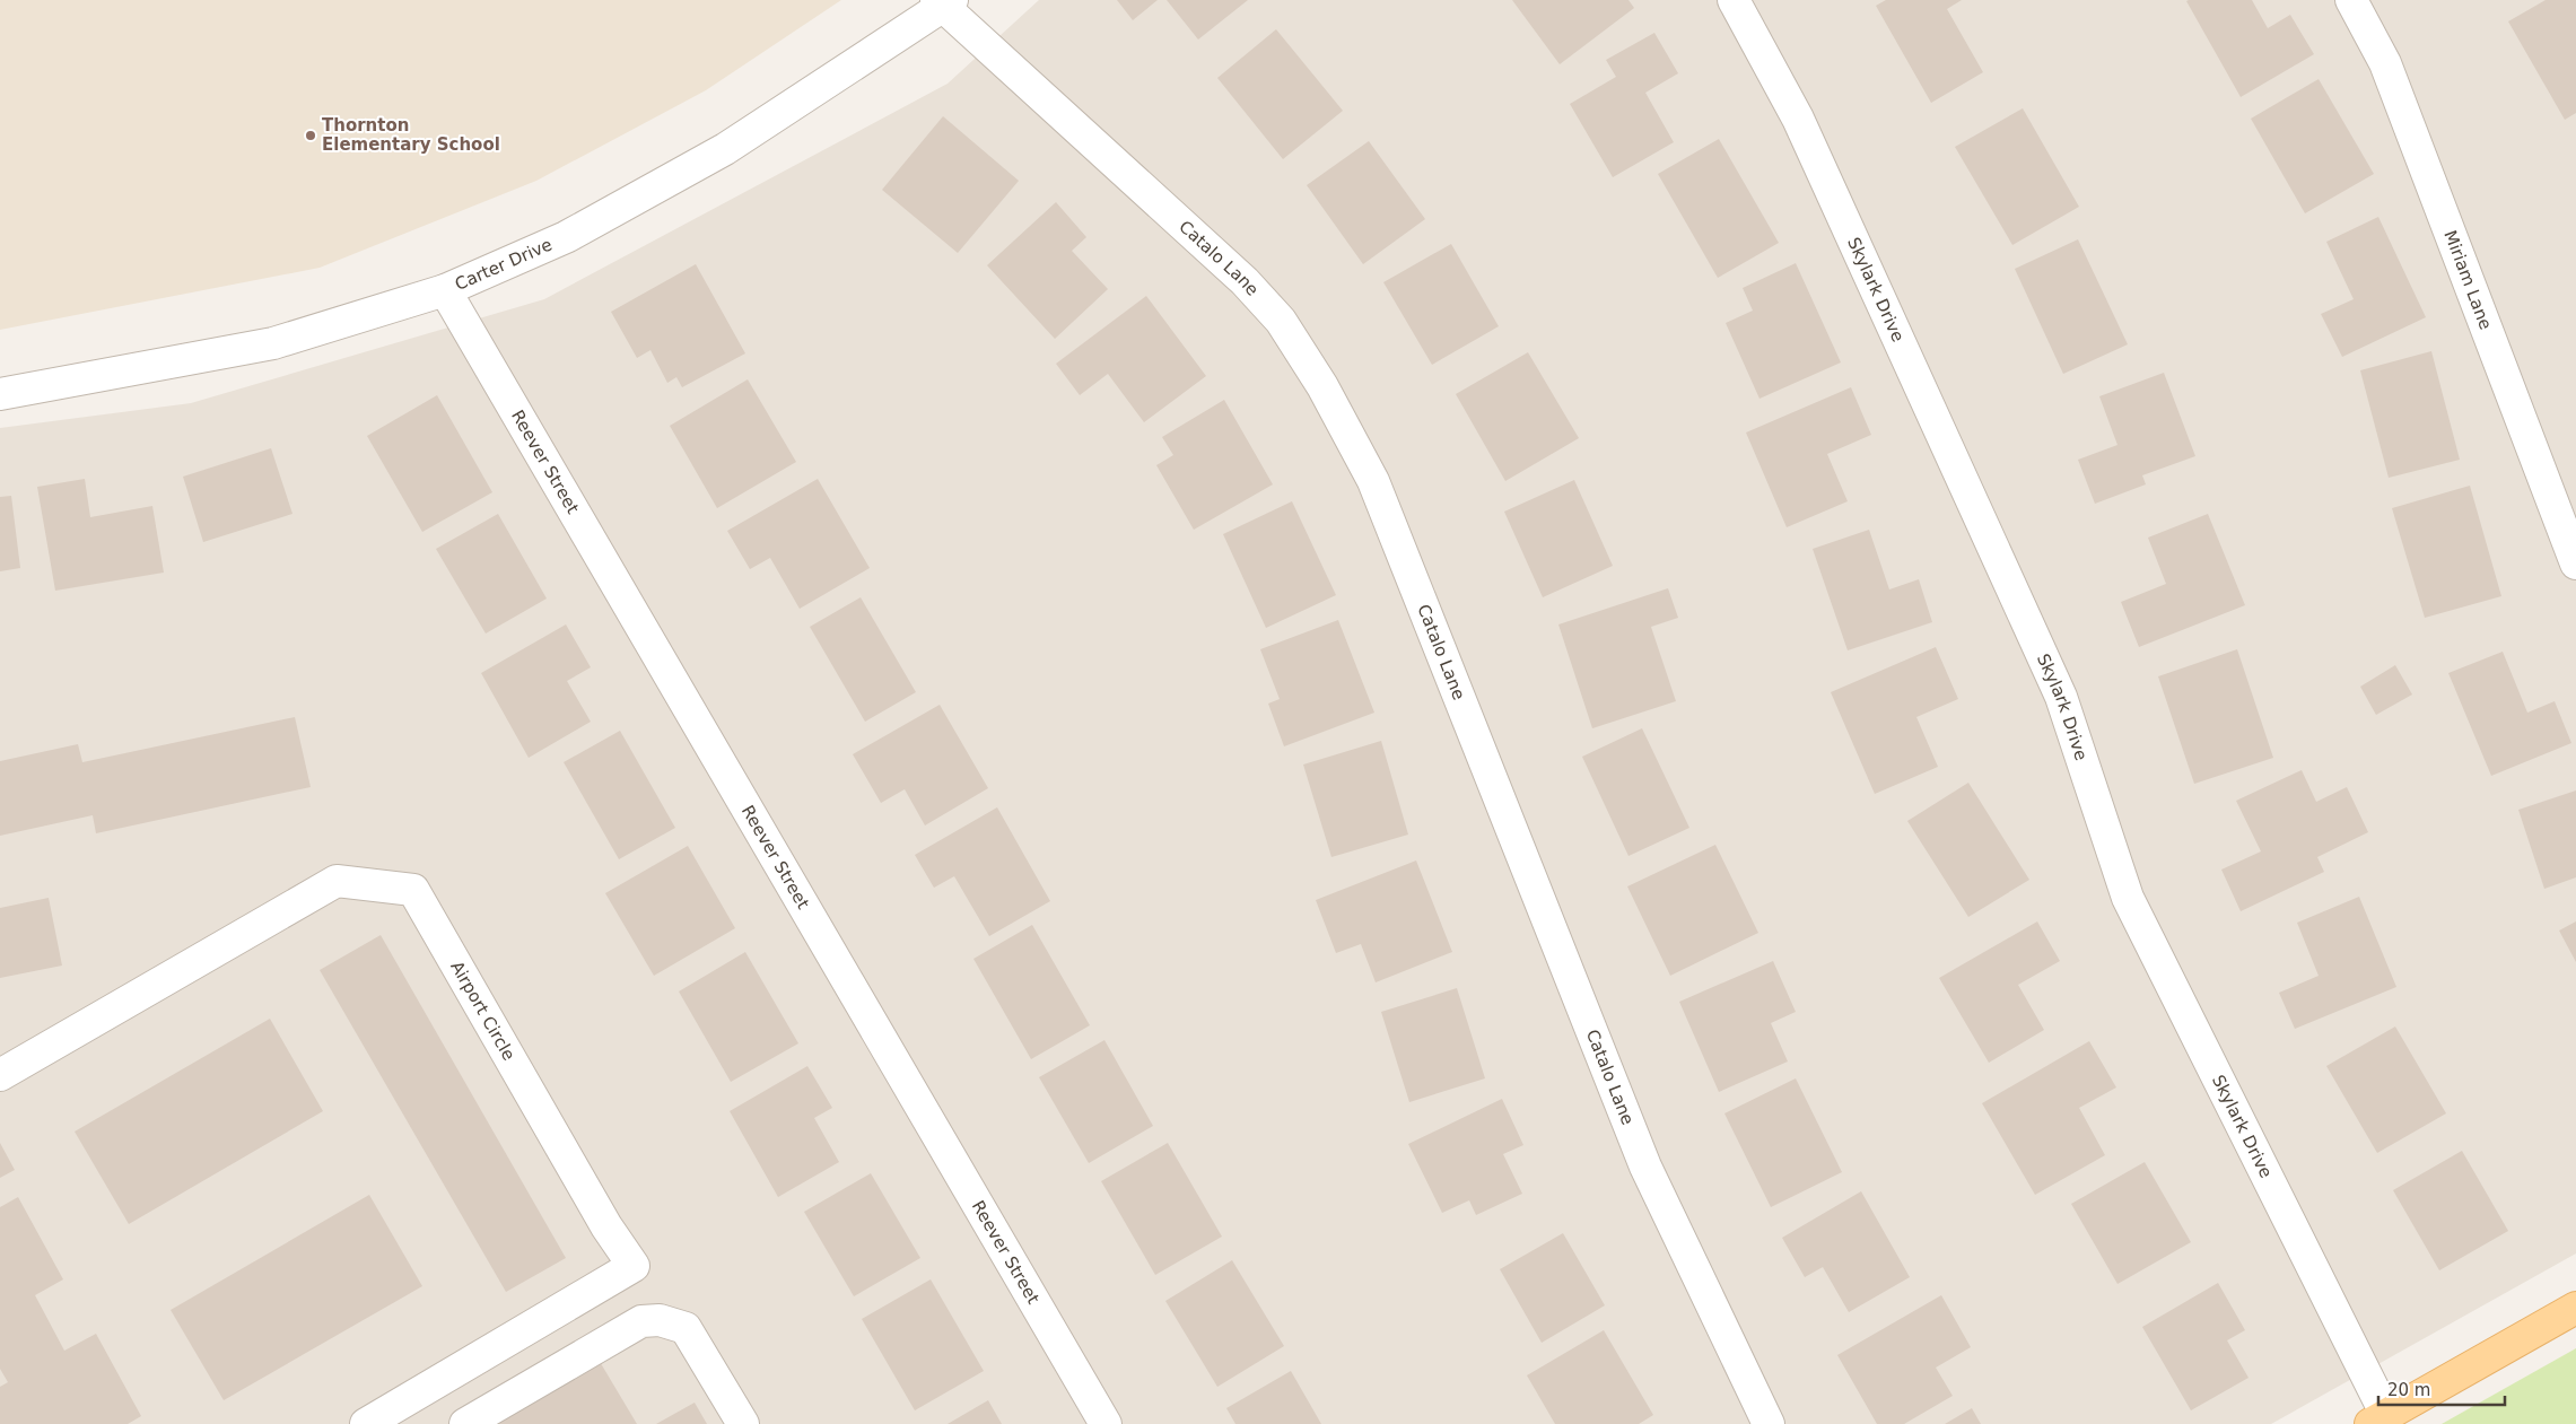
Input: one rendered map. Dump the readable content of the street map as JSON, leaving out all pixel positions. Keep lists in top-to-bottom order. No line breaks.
{"streets":{"street":["Catalo Lane","Carter Drive","Miriam Lane","Skylark Drive","Reever Street","Airport Circle"]},"crossings":[["Catalo Lane","Carter Drive"],["Carter Drive","Reever Street"]],"places":["Thornton Elementary School"],"scale_bar":"20 m"}
